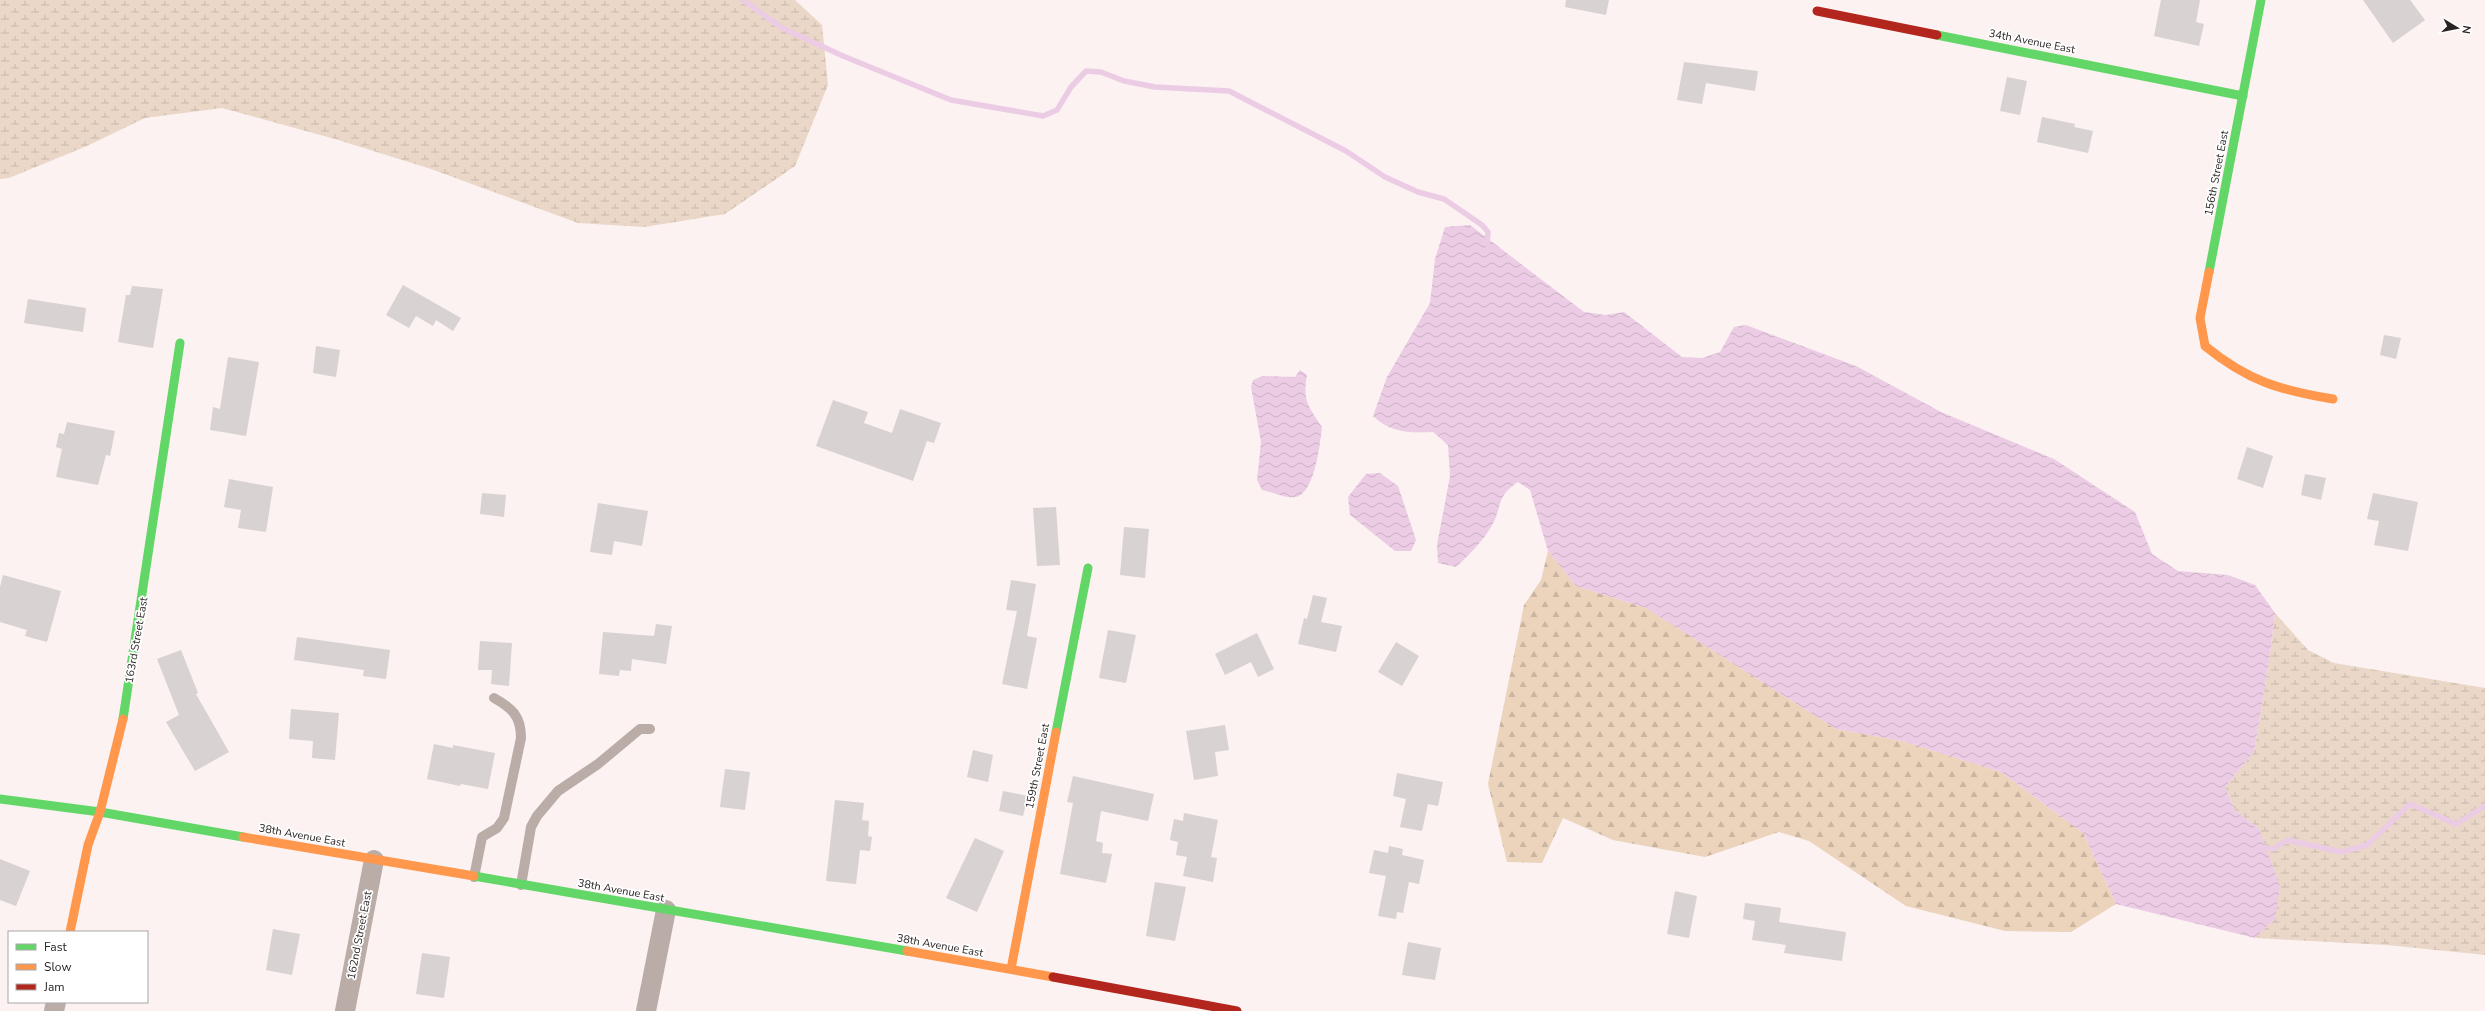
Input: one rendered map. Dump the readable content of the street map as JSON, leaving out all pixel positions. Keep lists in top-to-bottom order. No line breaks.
{"streets":{"street":["34th Avenue East","156th Street East","163rd Street East","159th Street East","38th Avenue East","162nd Street East"]},"crossings":[["34th Avenue East","156th Street East"],["163rd Street East","38th Avenue East"],["159th Street East","38th Avenue East"],["38th Avenue East","162nd Street East"]],"legend":["Fast","Slow","Jam"],"north":"right"}
